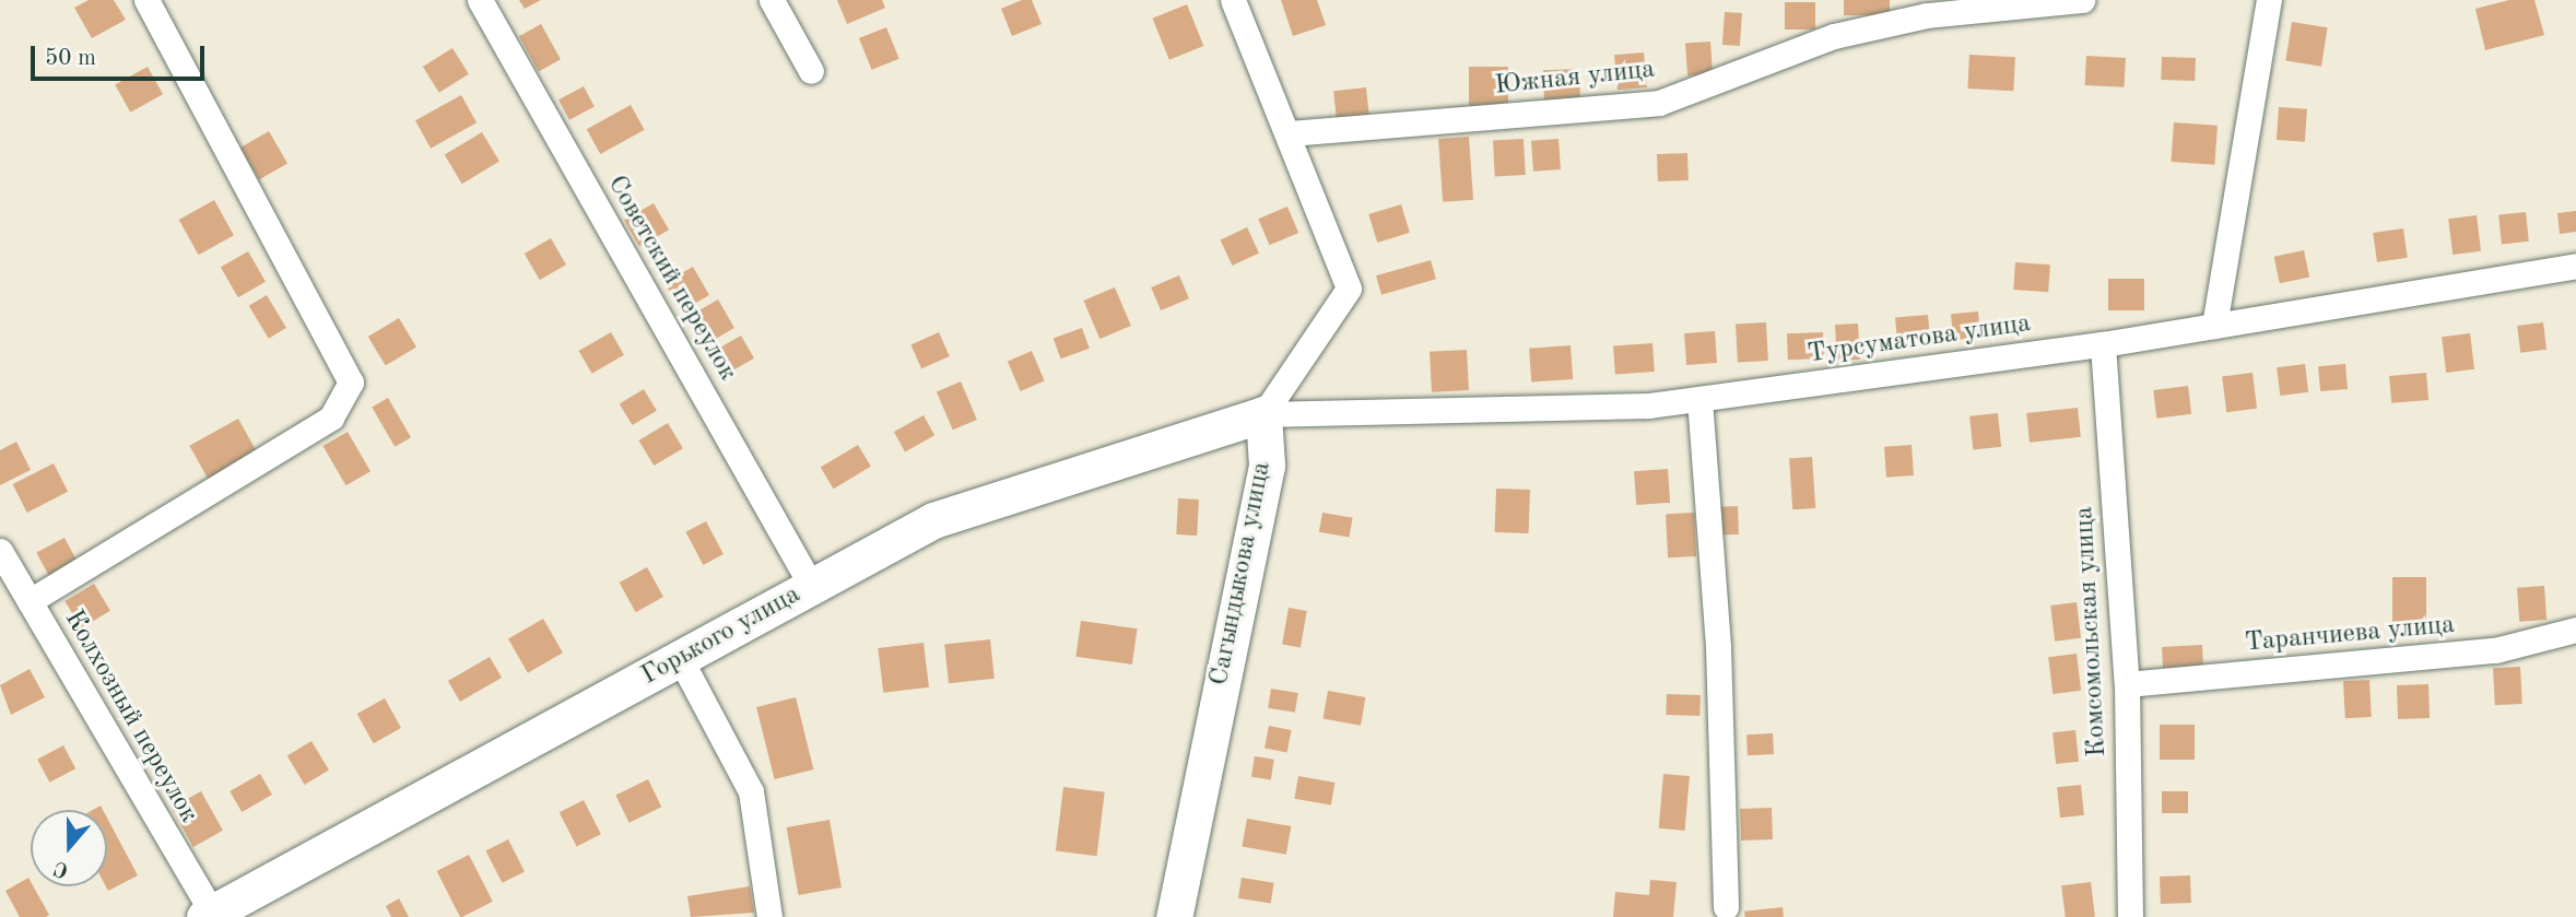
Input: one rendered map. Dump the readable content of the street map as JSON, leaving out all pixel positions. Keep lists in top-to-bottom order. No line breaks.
{"streets":{"street":["Южная улица","Советский переулок","Турсуматова улица","Сагындыкова улица","Комсомольская улица","Таранчиева улица","Горького улица","Колхозный переулок"]},"crossings":[["Советский переулок","Горького улица"],["Турсуматова улица","Сагындыкова улица"],["Турсуматова улица","Комсомольская улица"],["Турсуматова улица","Горького улица"],["Сагындыкова улица","Горького улица"],["Комсомольская улица","Таранчиева улица"],["Горького улица","Колхозный переулок"]],"scale_bar":"50 m","north":"bottom"}
